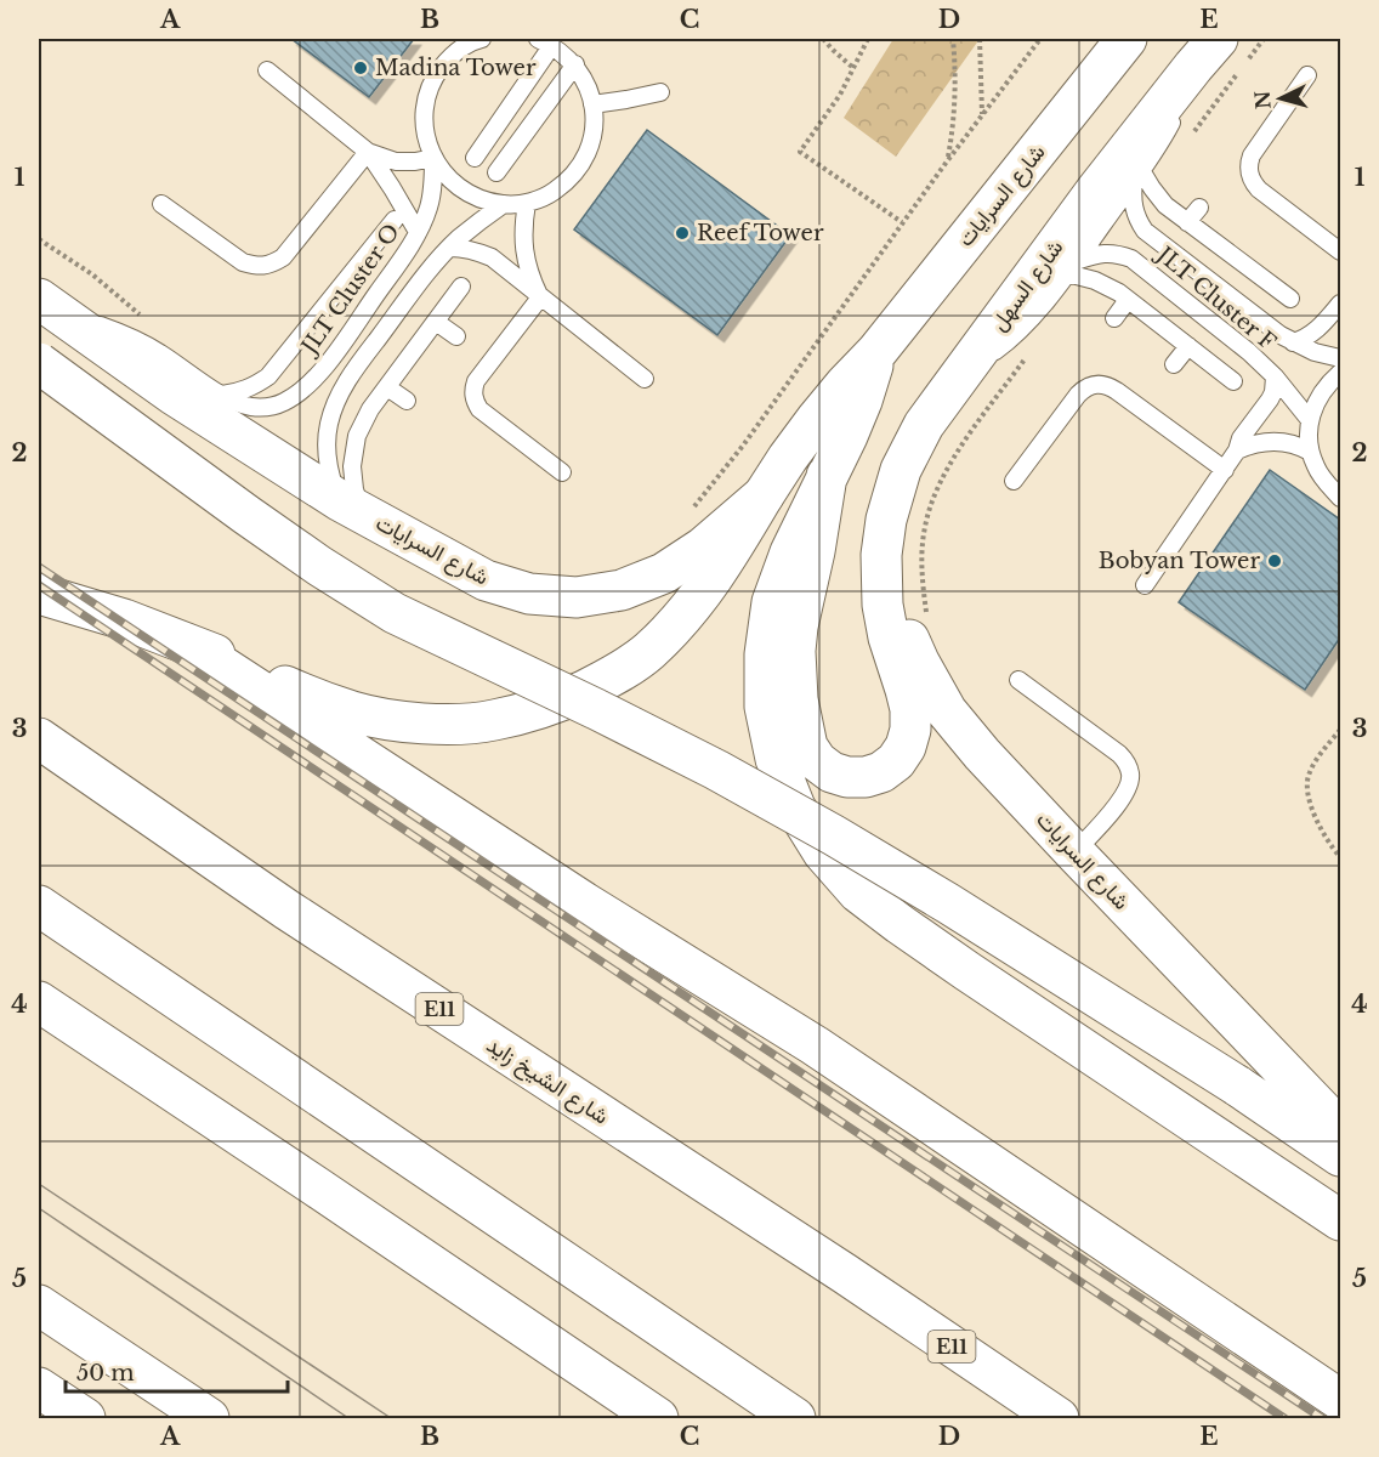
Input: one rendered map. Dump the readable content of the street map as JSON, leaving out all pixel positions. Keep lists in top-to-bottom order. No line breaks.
{"streets":{"main road":["شارع السرايات","شارع السهل","E11","شارع الشيخ زايد"],"lane":["JLT Cluster O","JLT Cluster F"]},"crossings":[["شارع السرايات","شارع السهل"],["شارع السرايات","JLT Cluster O"]],"places":["Madina Tower","Reef Tower","Bobyan Tower"],"scale_bar":"50 m","north":"left","grid":{"columns":["A","B","C","D","E"],"rows":["1","2","3","4","5"]}}
